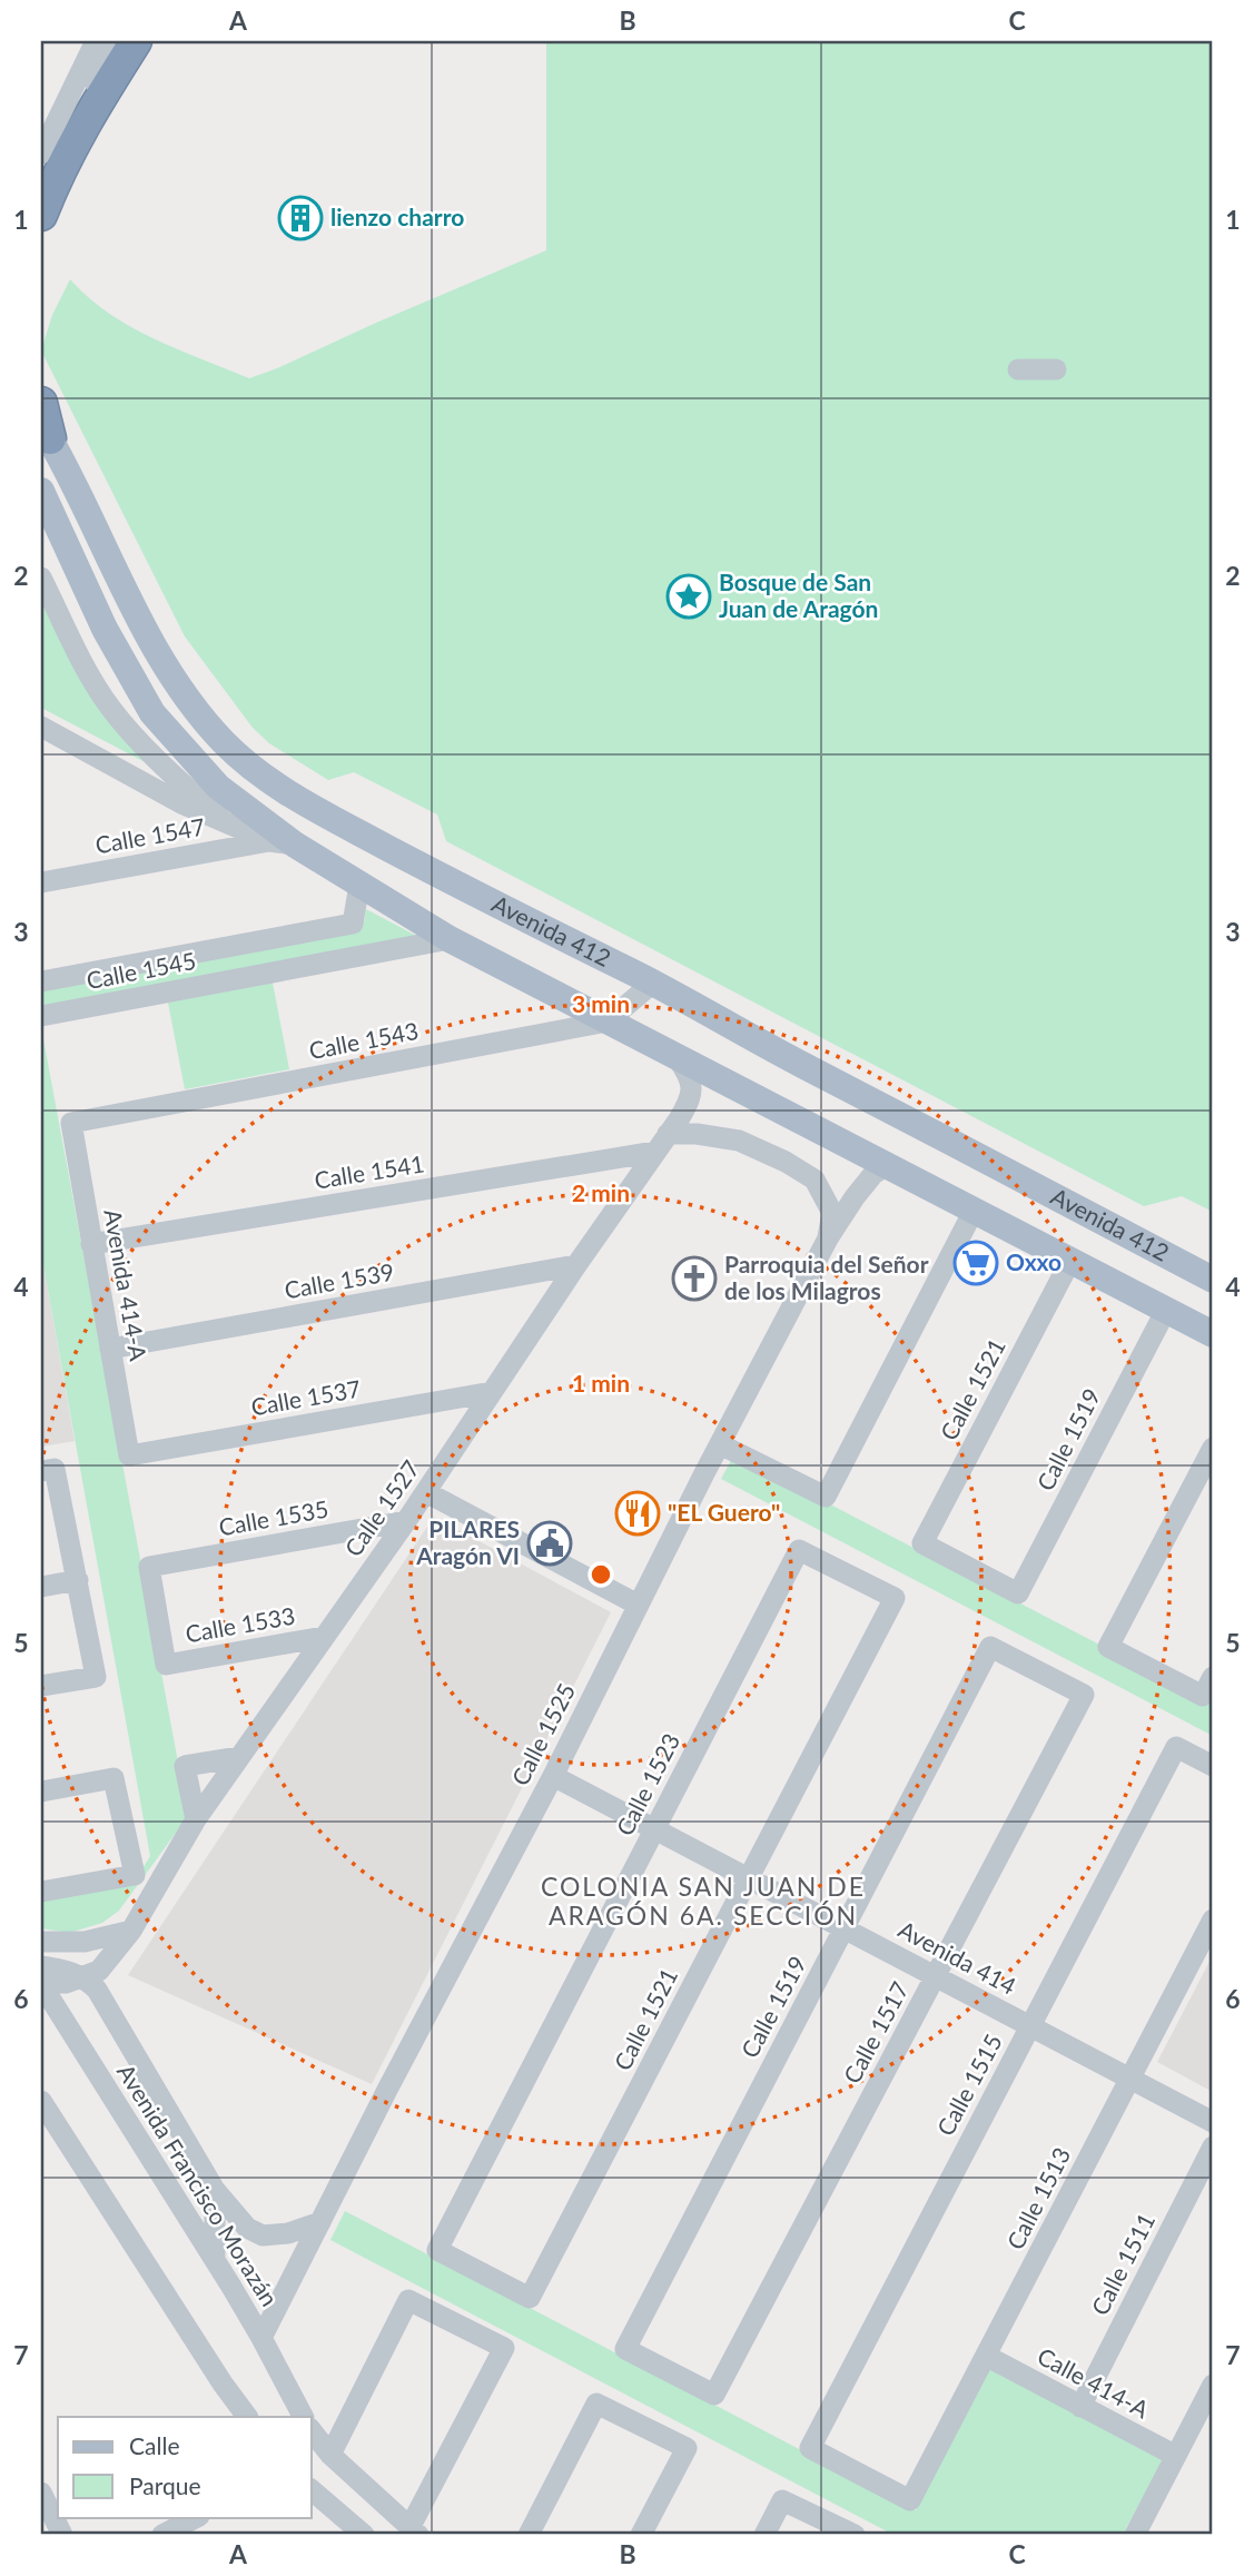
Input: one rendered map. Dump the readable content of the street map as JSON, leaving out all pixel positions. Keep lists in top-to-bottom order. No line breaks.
{"streets":{"main road":["Avenida 412"],"street":["Calle 1547","Calle 1545","Calle 1543","Calle 1541","Calle 1539","Avenida 414-A","Calle 1521","Calle 1537","Calle 1519","Calle 1527","Calle 1535","Calle 1533","Calle 1525","Calle 1523","Avenida 414","Calle 1517","Calle 1515","Avenida Francisco Morazán","Calle 1513","Calle 1511","Calle 414-A"]},"crossings":[["Calle 1547","Avenida 412"],["Avenida 412","Calle 1545"],["Avenida 412","Calle 1543"],["Avenida 412","Calle 1521"],["Avenida 412","Calle 1519"],["Avenida 412","Calle 1527"],["Avenida 412","Calle 1525"],["Calle 1543","Avenida 414-A"],["Calle 1541","Avenida 414-A"],["Calle 1541","Calle 1527"],["Calle 1541","Calle 1525"],["Calle 1539","Avenida 414-A"],["Calle 1539","Calle 1527"],["Avenida 414-A","Calle 1537"],["Calle 1521","Calle 1519"],["Calle 1521","Calle 1523"],["Calle 1521","Avenida 414"],["Calle 1537","Calle 1527"],["Calle 1519","Avenida 414"],["Calle 1519","Calle 1517"],["Calle 1527","Calle 1535"],["Calle 1527","Calle 1533"],["Calle 1527","Avenida Francisco Morazán"],["Calle 1535","Calle 1533"],["Calle 1525","Avenida 414"],["Calle 1525","Avenida Francisco Morazán"],["Calle 1523","Avenida 414"],["Avenida 414","Calle 1517"],["Avenida 414","Calle 1515"],["Avenida 414","Calle 1513"],["Calle 1515","Calle 1513"],["Calle 1513","Calle 414-A"],["Calle 1511","Calle 414-A"]],"districts":["COLONIA SAN JUAN DE ARAGÓN 6A. SECCIÓN"],"places":{"building":["lienzo charro"],"place":["Bosque de San Juan de Aragón"],"supermarket":["Oxxo"],"church":["Parroquia del Señor de los Milagros"],"restaurant":["\"EL Guero\""],"public building":["PILARES Aragón VI"]},"legend":["Calle","Parque"],"grid":{"columns":["A","B","C"],"rows":["1","2","3","4","5","6","7"]},"rings":["3 min","2 min","1 min"]}
